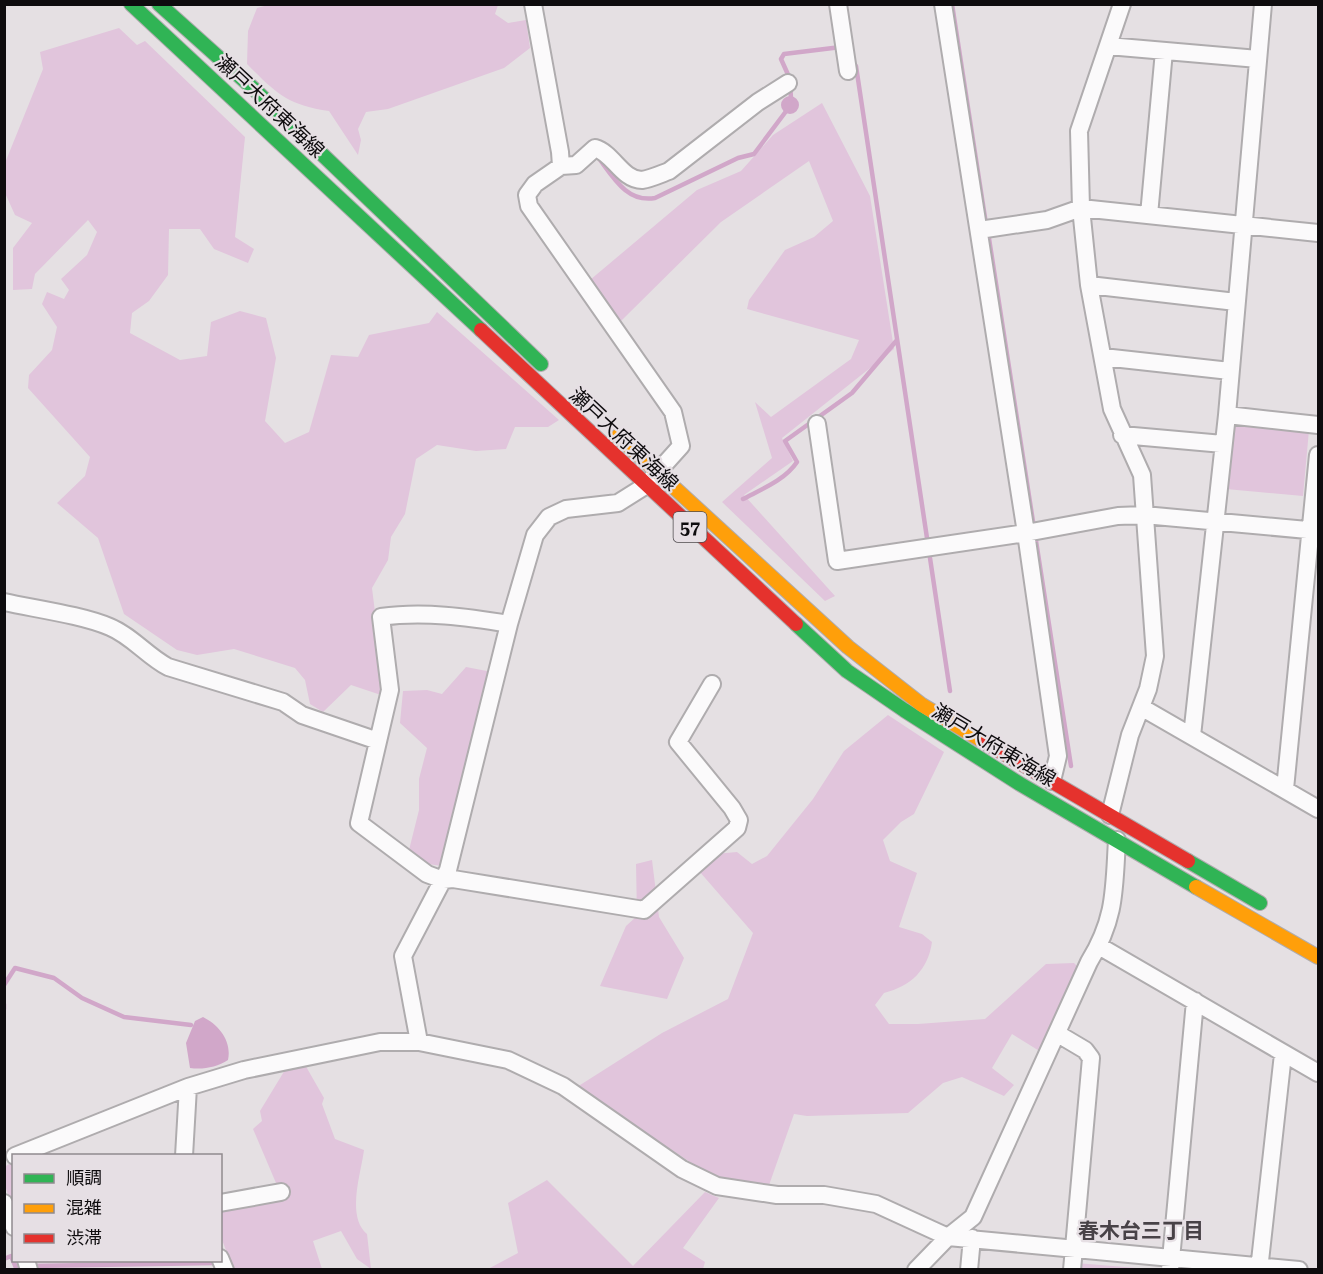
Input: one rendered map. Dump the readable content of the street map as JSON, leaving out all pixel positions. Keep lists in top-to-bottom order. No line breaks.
{"streets":{"main road":["瀬戸大府東海線","57"]},"districts":["春木台三丁目"],"legend":["順調","混雑","渋滞"]}
